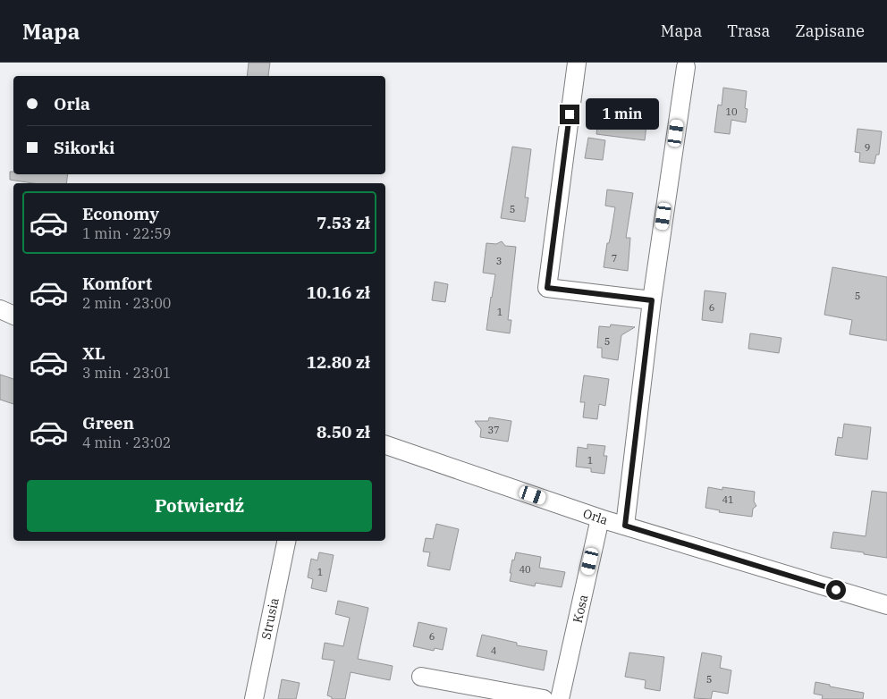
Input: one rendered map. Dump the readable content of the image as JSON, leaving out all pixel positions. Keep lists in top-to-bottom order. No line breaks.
{"streets":{"street":["Orla","Kosa","Strusia"]},"crossings":[["Orla","Kosa"]],"house_numbers":["10","9","5","7","3","5","6","1","5","37","1","41","40","1","6","4","5"],"page":{"header":"Mapa","nav":["Mapa","Trasa","Zapisane"],"banner":["Orla","Sikorki"],"bubble":"1 min","list":[{"name":"Economy","note":"1 min · 22:59","value":"7.53 zł"},{"name":"Komfort","note":"2 min · 23:00","value":"10.16 zł"},{"name":"XL","note":"3 min · 23:01","value":"12.80 zł"},{"name":"Green","note":"4 min · 23:02","value":"8.50 zł"}],"buttons":"Potwierdź"}}
